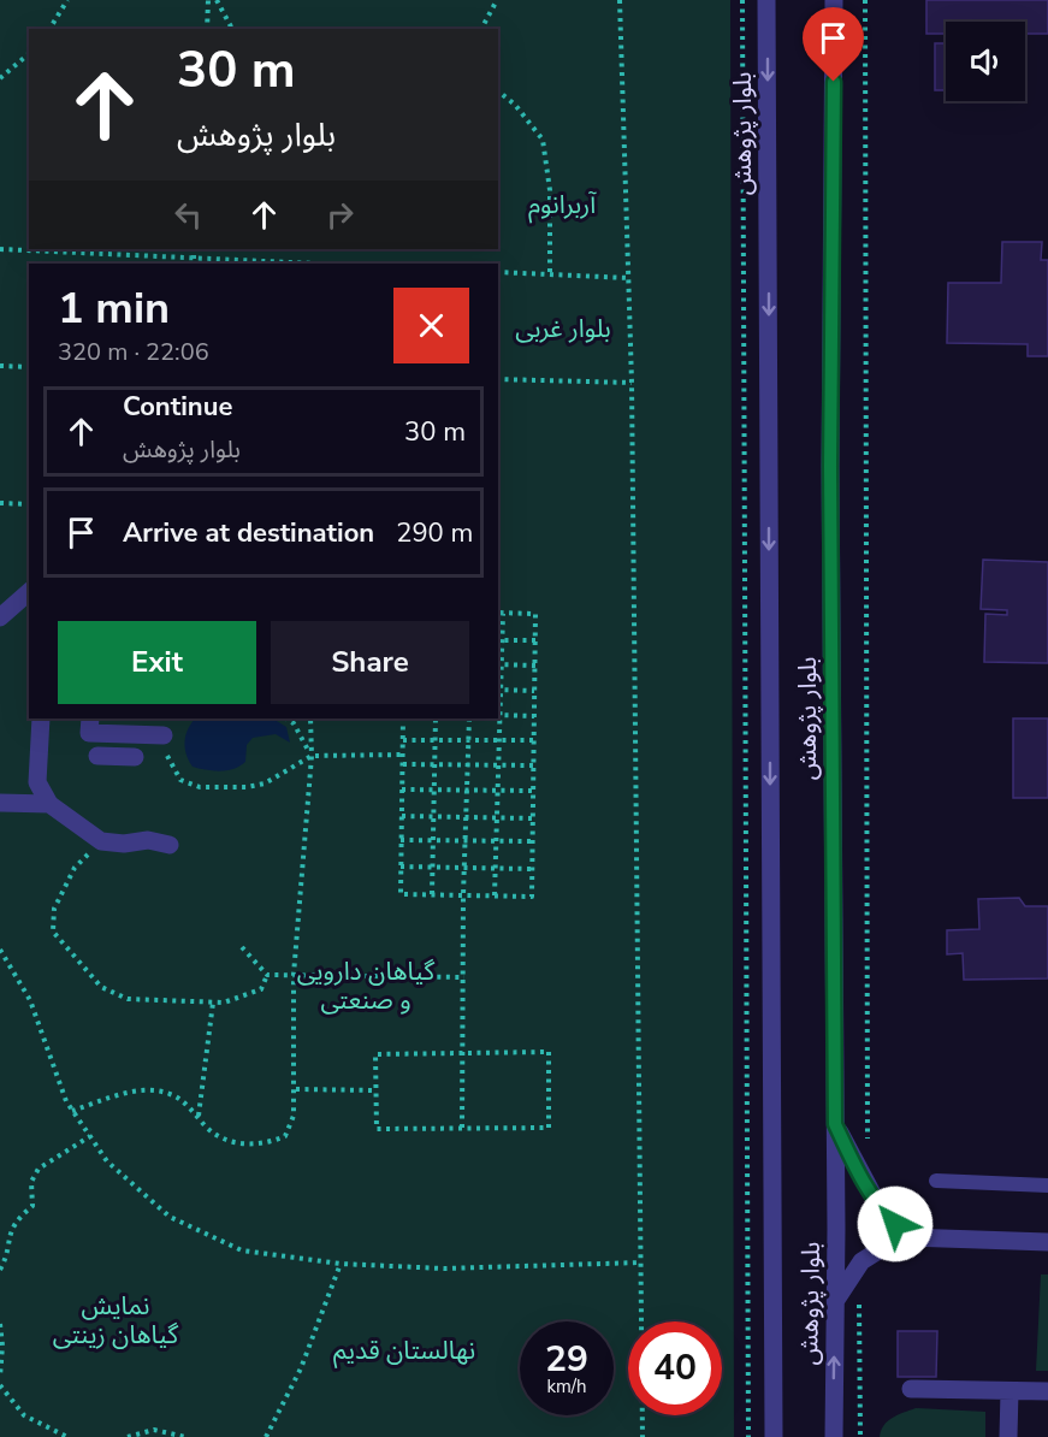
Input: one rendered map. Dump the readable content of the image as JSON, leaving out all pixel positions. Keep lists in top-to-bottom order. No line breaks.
{"streets":{"street":["بلوار پژوهش"]},"parks":["آربرانوم","بلوار غربی","گیاهان دارویی و صنعتی","نمایش گیاهان زینتی","نهالستان قدیم"],"page":{"turn":["30 m","بلوار پژوهش"],"heading":["1 min","320 m · 22:06"],"list":[{"name":"Continue","note":"بلوار پژوهش","value":"30 m"},{"name":"Arrive at destination","value":"290 m"}],"buttons":["Exit","Share"],"speed":"29 km/h","limit":"40"}}
